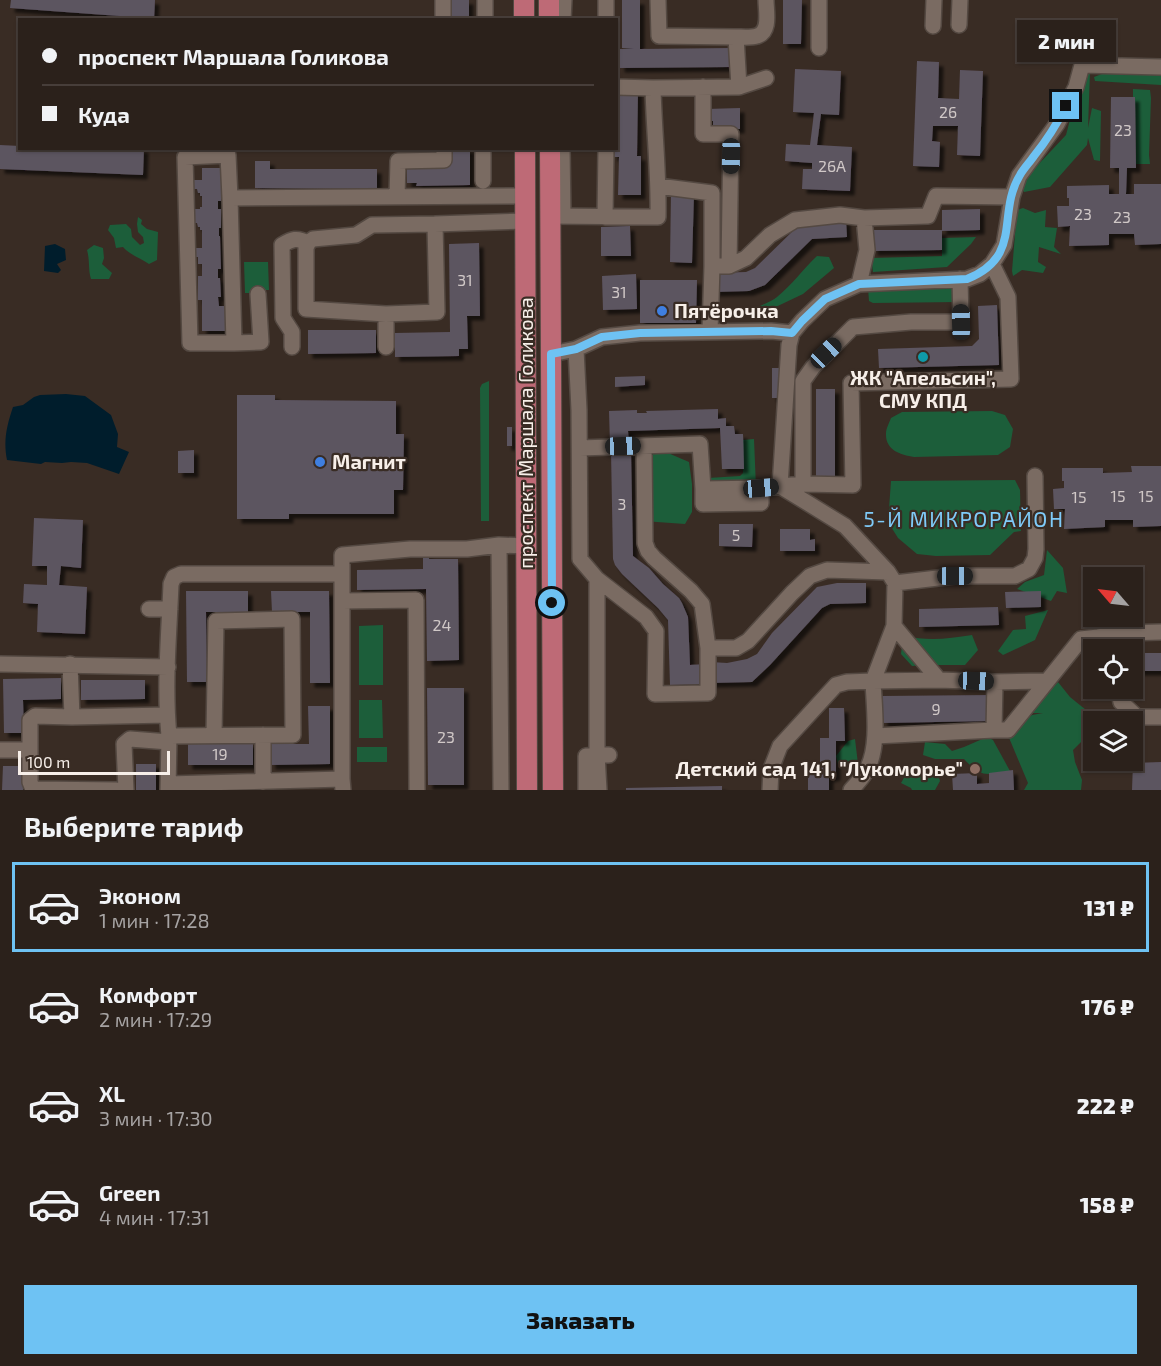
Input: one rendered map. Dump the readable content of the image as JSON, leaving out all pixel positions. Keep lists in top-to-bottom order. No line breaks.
{"streets":{"main road":["проспект Маршала Голикова"]},"districts":["5-Й МИКРОРАЙОН"],"places":["Пятёрочка","ЖК \"Апельсин\", СМУ КПД","Магнит","Детский сад 141, \"Лукоморье\""],"house_numbers":["26","23","26А","23","23","31","31","15","15","15","3","5","24","9","23","19"],"scale_bar":"100 m","north":"top left","page":{"banner":["проспект Маршала Голикова","Куда"],"bubble":"2 мин","scale":"100 m","heading":"Выберите тариф","list":[{"name":"Эконом","note":"1 мин · 17:28","value":"131 ₽"},{"name":"Комфорт","note":"2 мин · 17:29","value":"176 ₽"},{"name":"XL","note":"3 мин · 17:30","value":"222 ₽"},{"name":"Green","note":"4 мин · 17:31","value":"158 ₽"}],"buttons":"Заказать"}}
